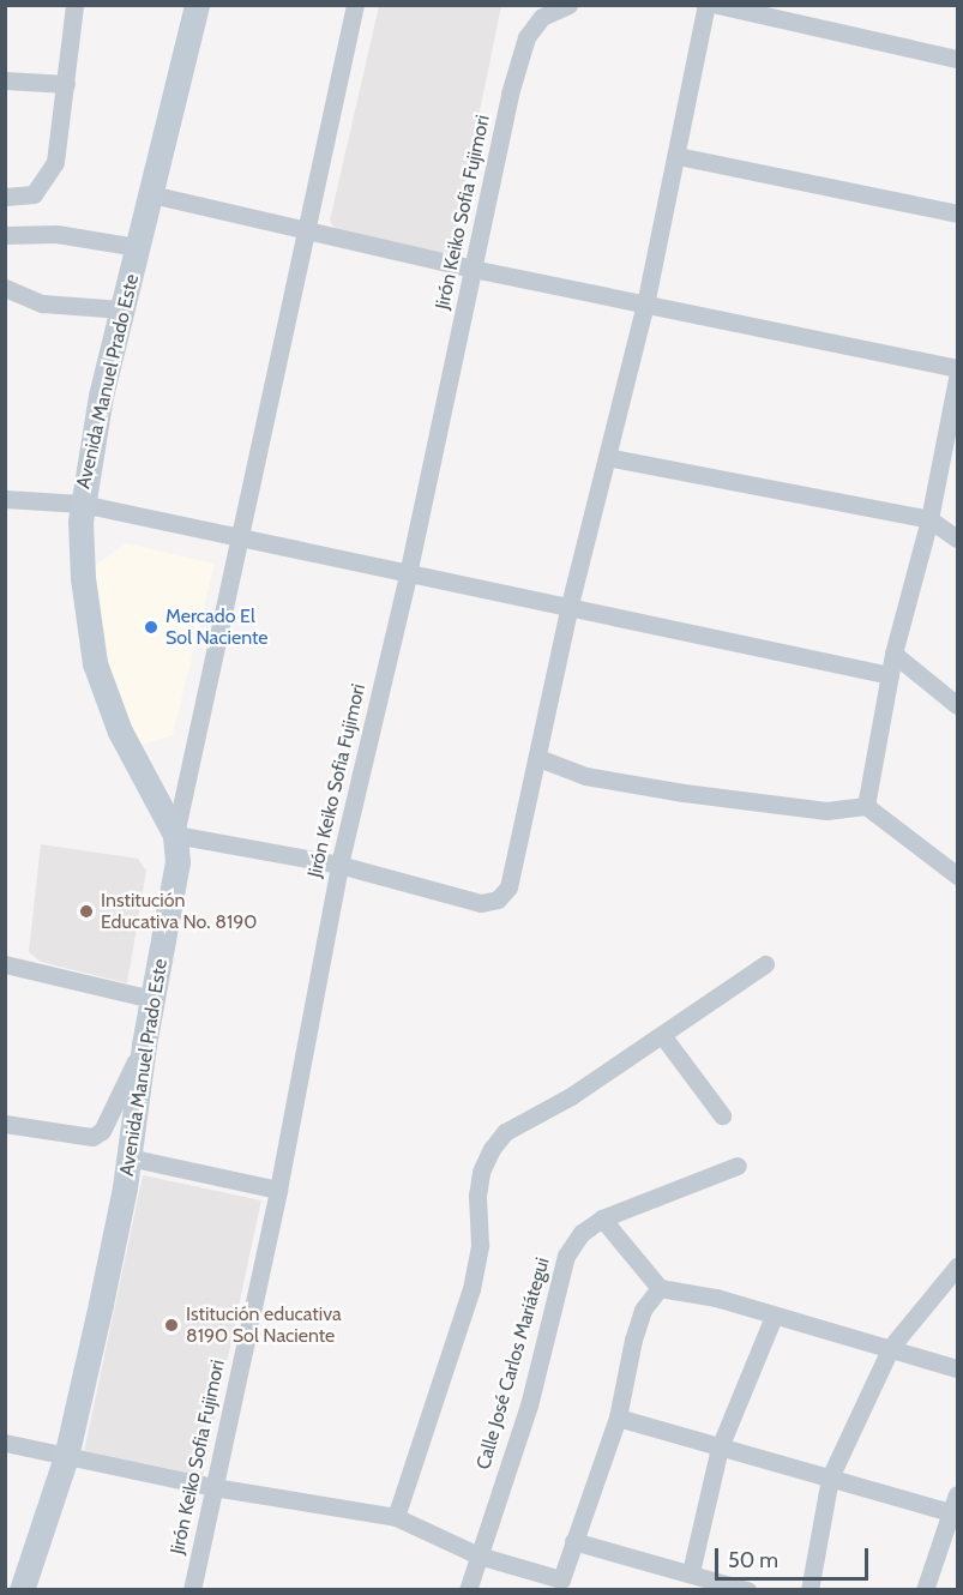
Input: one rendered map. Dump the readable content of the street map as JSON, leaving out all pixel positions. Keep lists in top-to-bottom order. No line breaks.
{"streets":{"street":["Jirón Keiko Sofia Fujimori","Avenida Manuel Prado Este","Calle José Carlos Mariátegui"]},"places":["Mercado El Sol Naciente","Institución Educativa No. 8190","Istitución educativa 8190 Sol Naciente"],"scale_bar":"50 m"}
